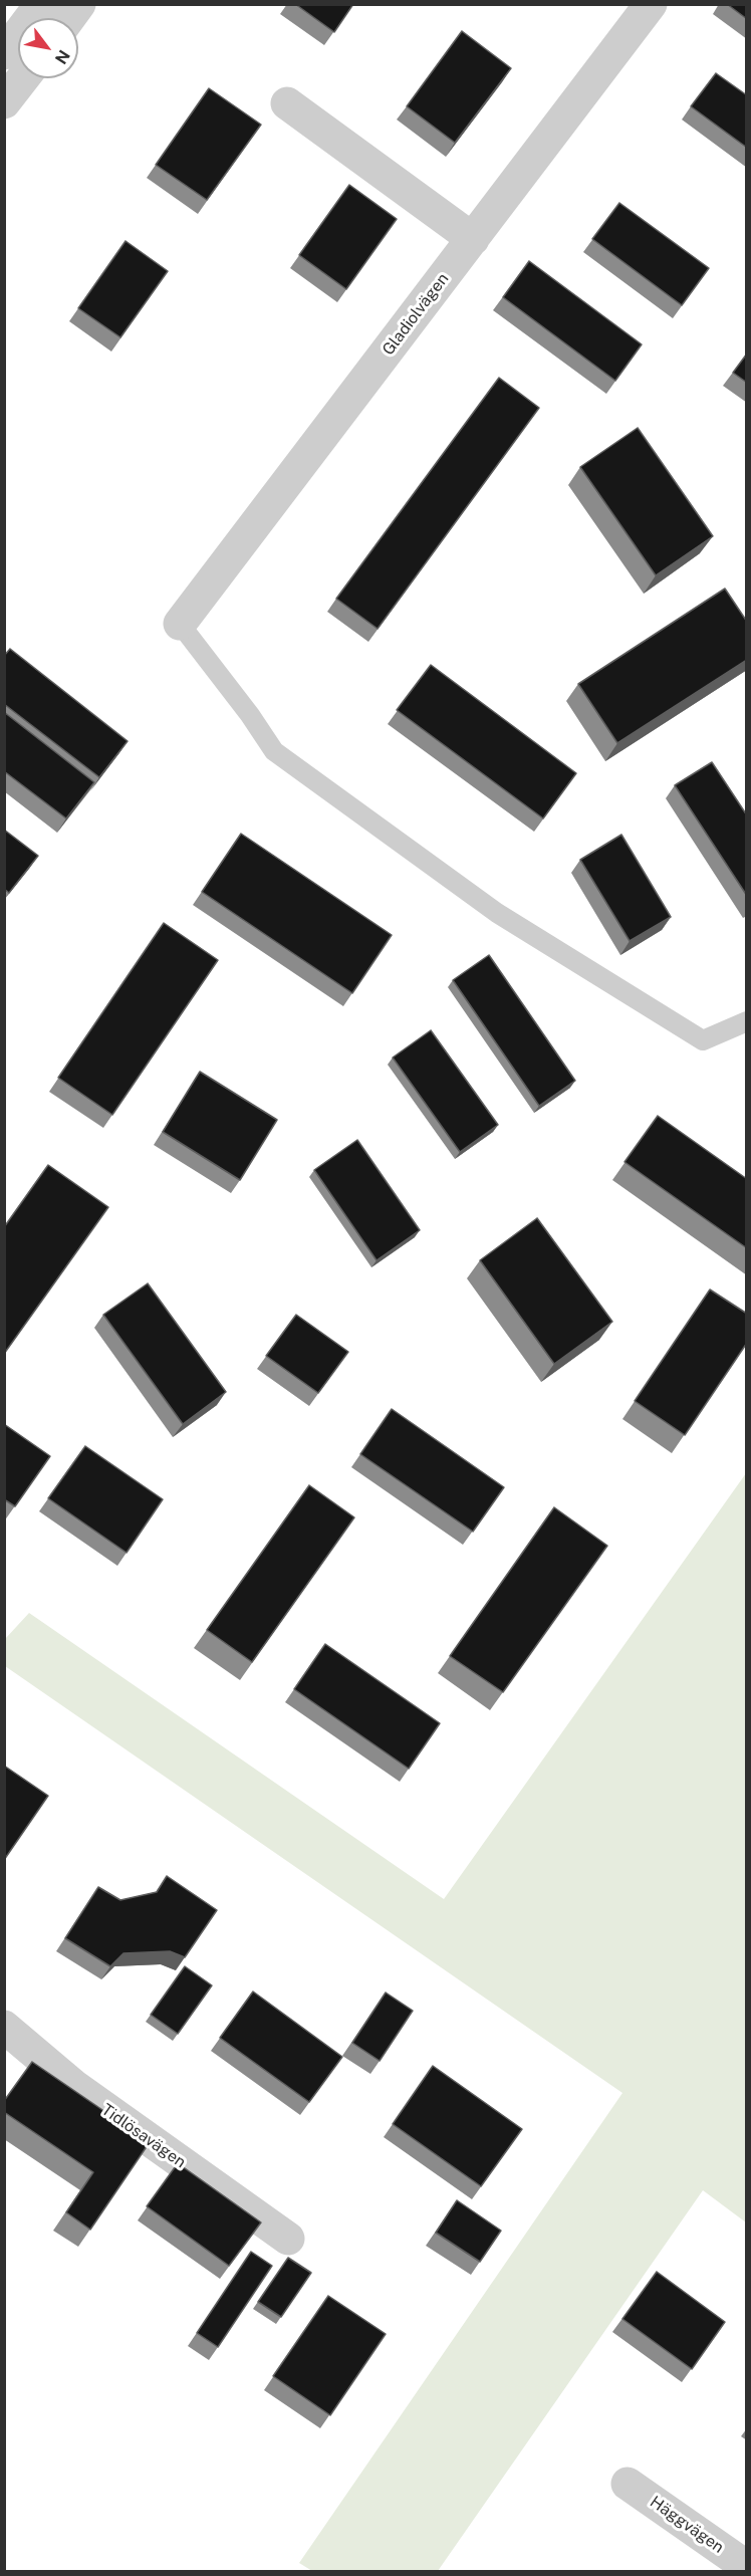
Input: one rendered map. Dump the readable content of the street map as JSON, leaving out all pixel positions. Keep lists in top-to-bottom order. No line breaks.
{"streets":{"street":["Gladiolvägen","Tidlösavägen","Häggvägen"]},"north":"bottom right"}
